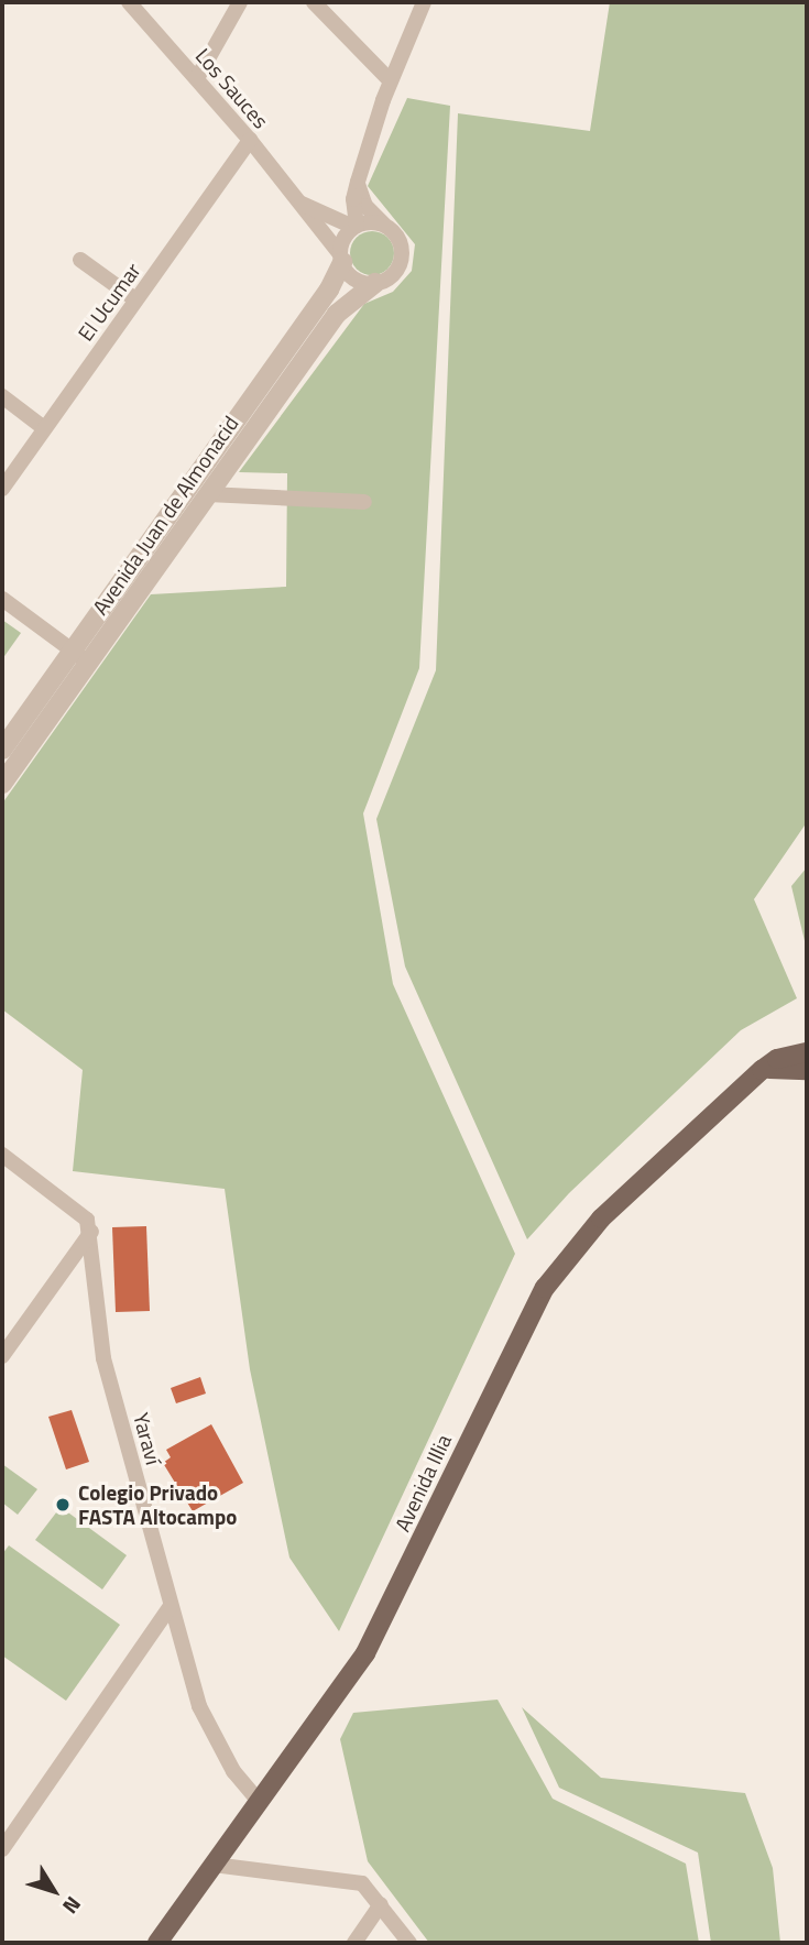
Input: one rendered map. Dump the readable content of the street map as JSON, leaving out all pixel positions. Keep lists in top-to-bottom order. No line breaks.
{"streets":{"main road":["Avenida Illia"],"street":["Los Sauces","El Ucumar","Avenida Juan de Almonacid","Yaraví"]},"crossings":[["Los Sauces","El Ucumar"],["Los Sauces","Avenida Juan de Almonacid"],["Yaraví","Avenida Illia"]],"places":["Colegio Privado FASTA Altocampo"],"north":"bottom right"}
